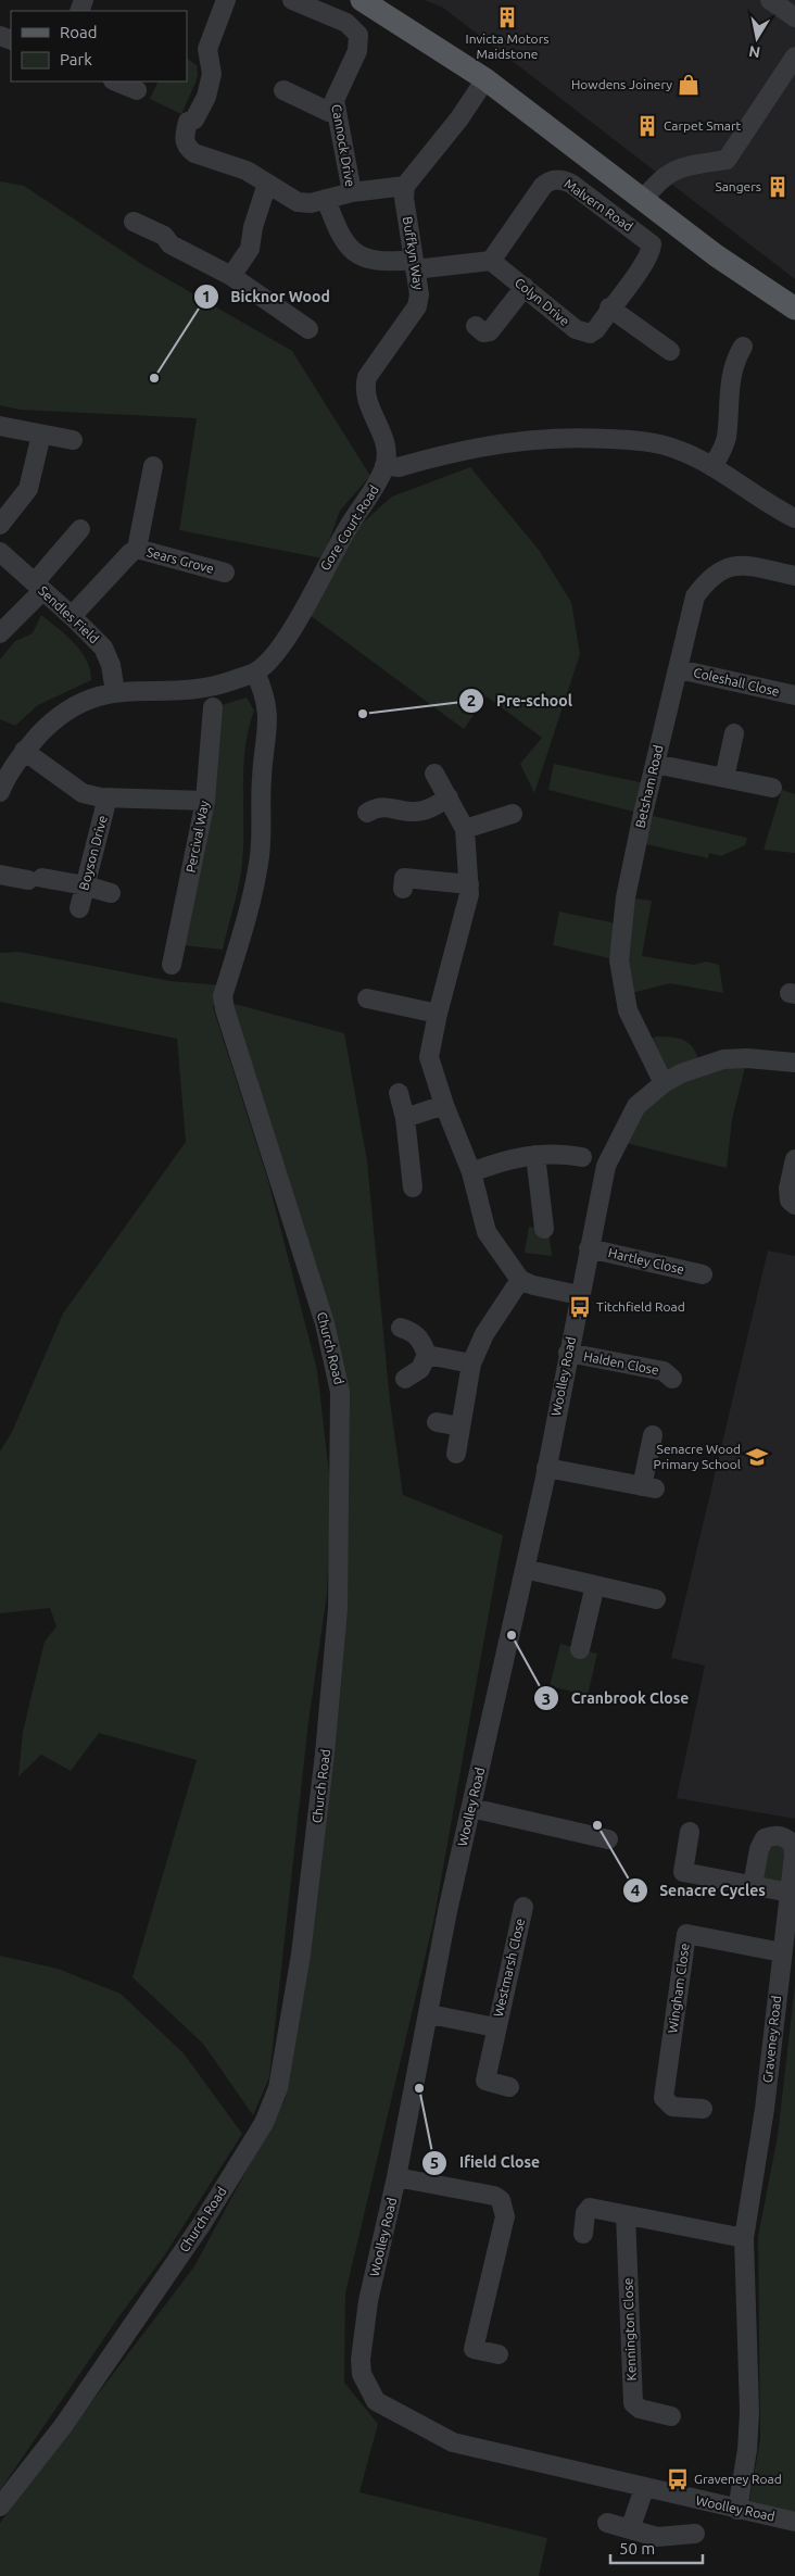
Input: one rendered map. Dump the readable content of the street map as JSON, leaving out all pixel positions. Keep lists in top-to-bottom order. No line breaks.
{"streets":{"street":["Cannock Drive","Malvern Road","Buffkyn Way","Colyn Drive","Gore Court Road","Sears Grove","Sendles Field","Coleshall Close","Betsham Road","Percival Way","Boyson Drive","Hartley Close","Church Road","Halden Close","Woolley Road","Westmarsh Close","Wingham Close","Graveney Road","Kennington Close"]},"crossings":[["Malvern Road","Colyn Drive"],["Buffkyn Way","Gore Court Road"],["Gore Court Road","Church Road"],["Sears Grove","Sendles Field"],["Coleshall Close","Betsham Road"],["Betsham Road","Woolley Road"],["Hartley Close","Woolley Road"],["Halden Close","Woolley Road"],["Woolley Road","Westmarsh Close"],["Woolley Road","Graveney Road"],["Wingham Close","Graveney Road"]],"places":{"building":["Invicta Motors Maidstone","Carpet Smart","Sangers"],"shop":["Howdens Joinery"],"other":["Bicknor Wood","Pre-school","Cranbrook Close","Senacre Cycles","Ifield Close"],"bus stop":["Titchfield Road","Graveney Road"],"school or university":["Senacre Wood Primary School"]},"legend":["Road","Park"],"scale_bar":"50 m","north":"bottom"}
